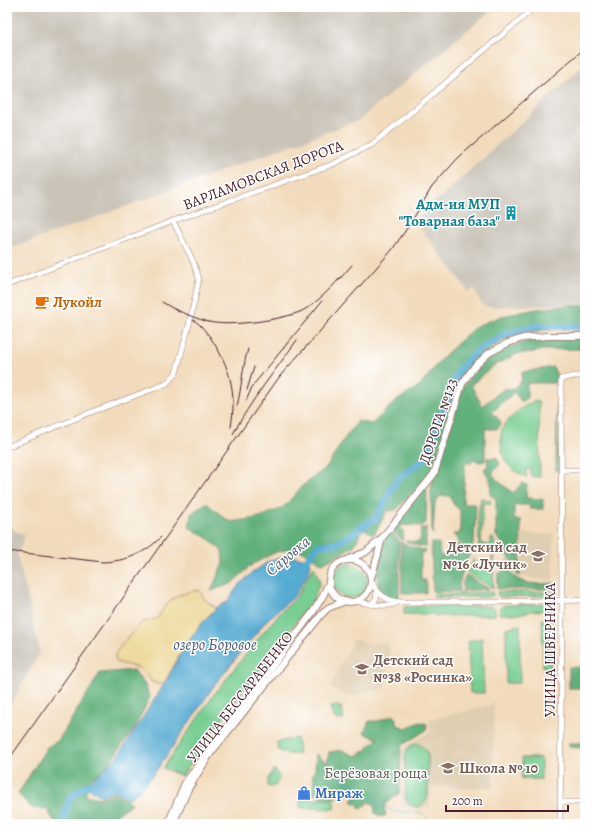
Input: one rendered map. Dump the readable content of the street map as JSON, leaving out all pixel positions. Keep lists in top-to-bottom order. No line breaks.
{"streets":{"main road":["ДОРОГА №123","УЛИЦА БЕССАРАБЕНКО"],"street":["ВАРЛАМОВСКАЯ ДОРОГА","УЛИЦА ШВЕРНИКА"]},"crossings":[["ДОРОГА №123","УЛИЦА БЕССАРАБЕНКО"]],"water":["Саровка","озеро Боровое"],"parks":["Берёзовая роща"],"places":{"building":["Адм-ия МУП \"Товарная база\""],"cafe":["Лукойл"],"school or university":["Детский сад №16 «Лучик»","Детский сад №38 «Росинка»","Школа № 10"],"shop":["Мираж"]},"scale_bar":"200 m"}
